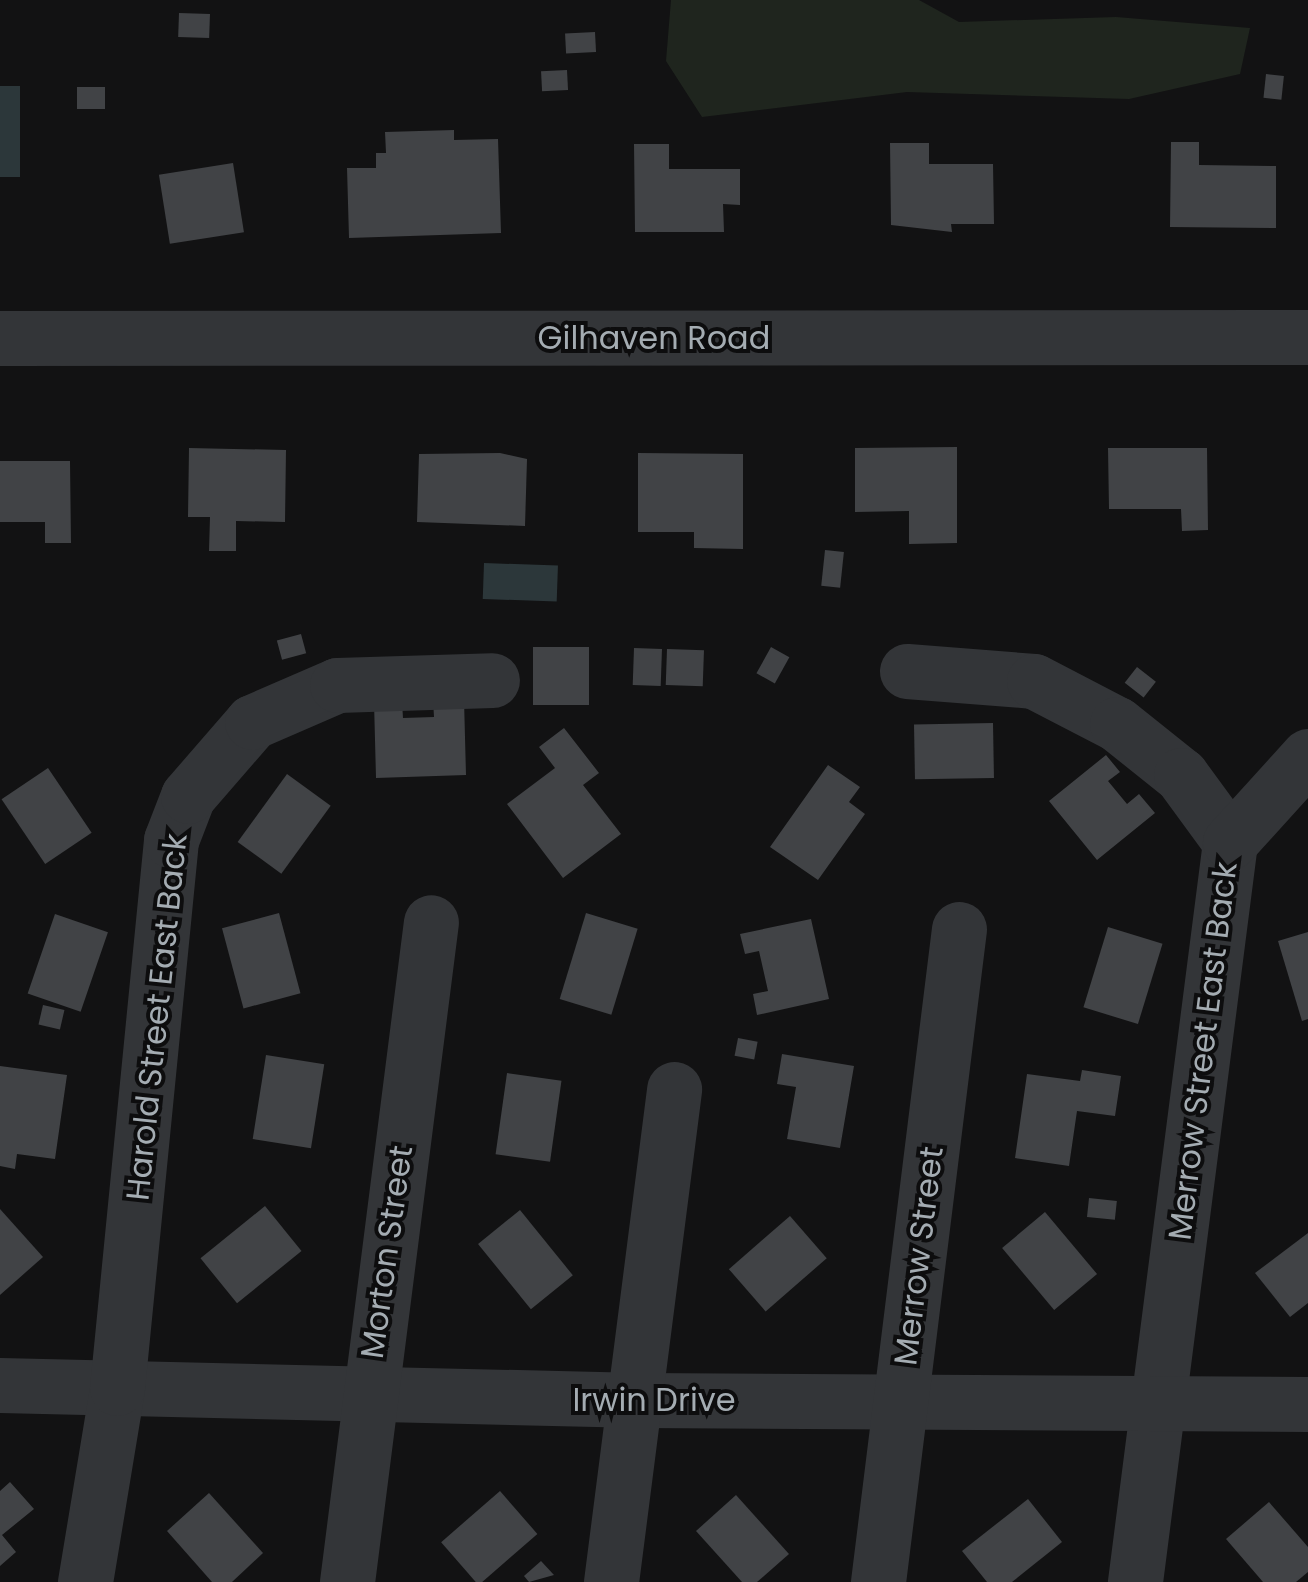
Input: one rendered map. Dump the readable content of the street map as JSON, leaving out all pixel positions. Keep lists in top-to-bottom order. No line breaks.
{"streets":{"street":["Gilhaven Road","Harold Street East Back","Merrow Street East Back","Morton Street","Merrow Street","Irwin Drive"]},"crossings":[["Harold Street East Back","Irwin Drive"],["Merrow Street East Back","Irwin Drive"],["Morton Street","Irwin Drive"],["Merrow Street","Irwin Drive"]]}
